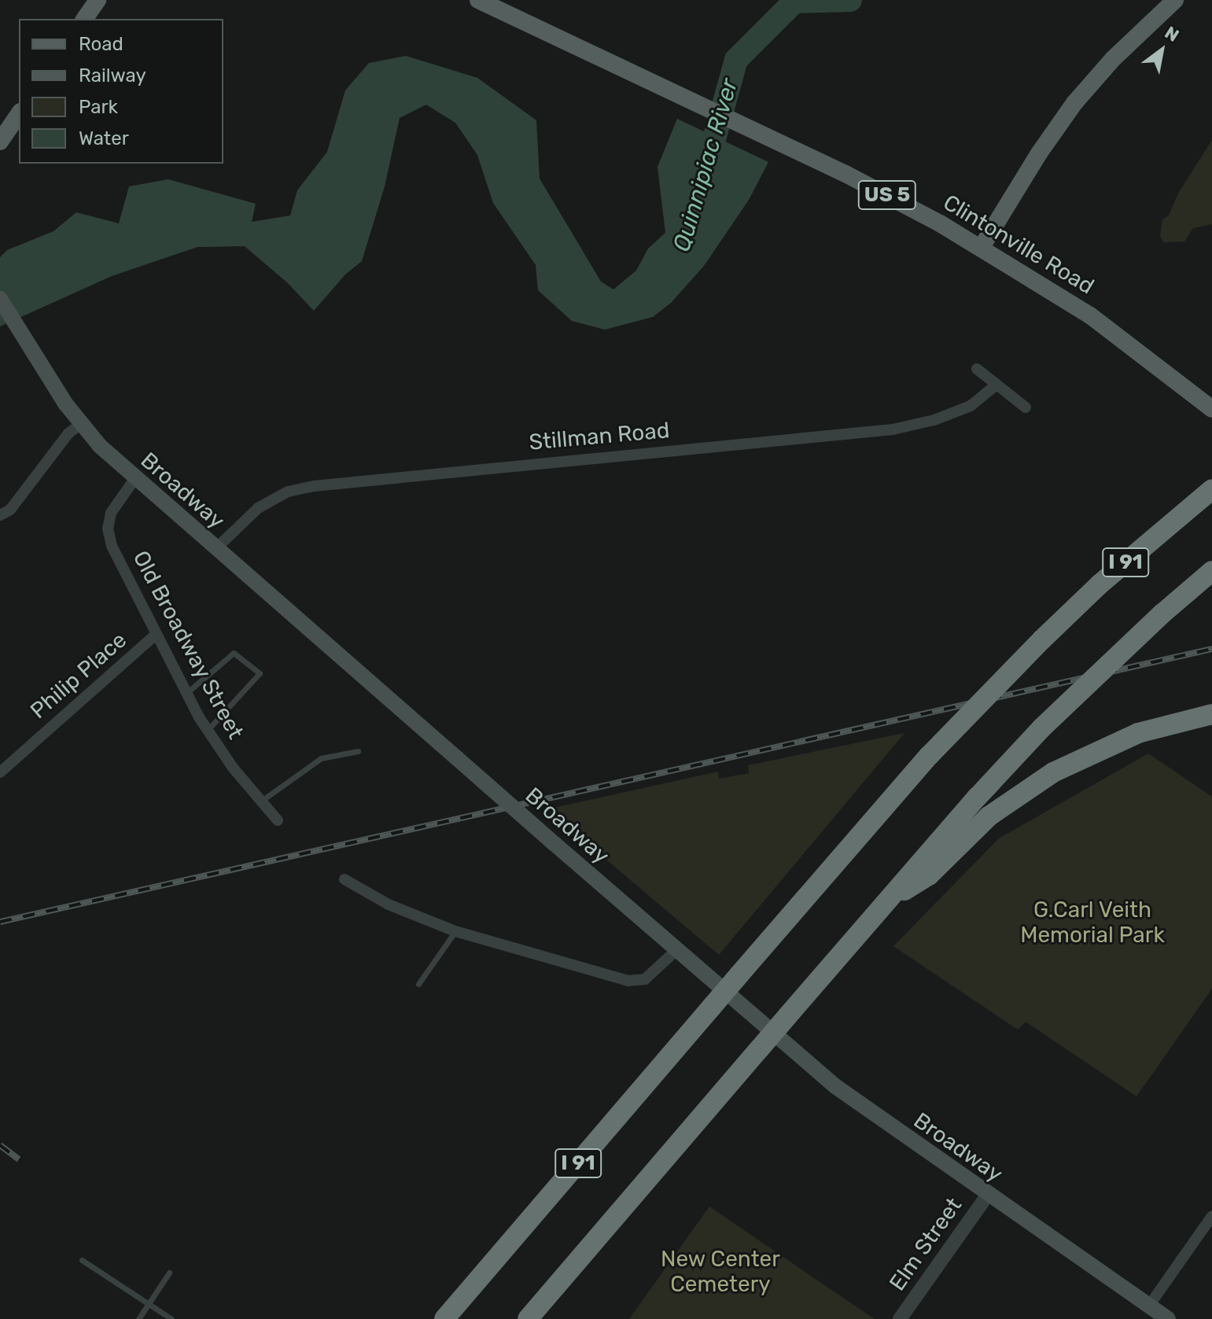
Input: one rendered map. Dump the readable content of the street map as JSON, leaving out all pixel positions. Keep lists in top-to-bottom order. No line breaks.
{"streets":{"highway":["I 91"],"main road":["US 5","Clintonville Road","Broadway"],"street":["Stillman Road","Old Broadway Street","Philip Place","Elm Street"]},"crossings":[["Stillman Road","Broadway"],["Broadway","Old Broadway Street"],["Broadway","Elm Street"],["Old Broadway Street","Philip Place"]],"water":["Quinnipiac River"],"parks":["G.Carl Veith Memorial Park","New Center Cemetery"],"legend":["Road","Railway","Park","Water"],"north":"top right"}
